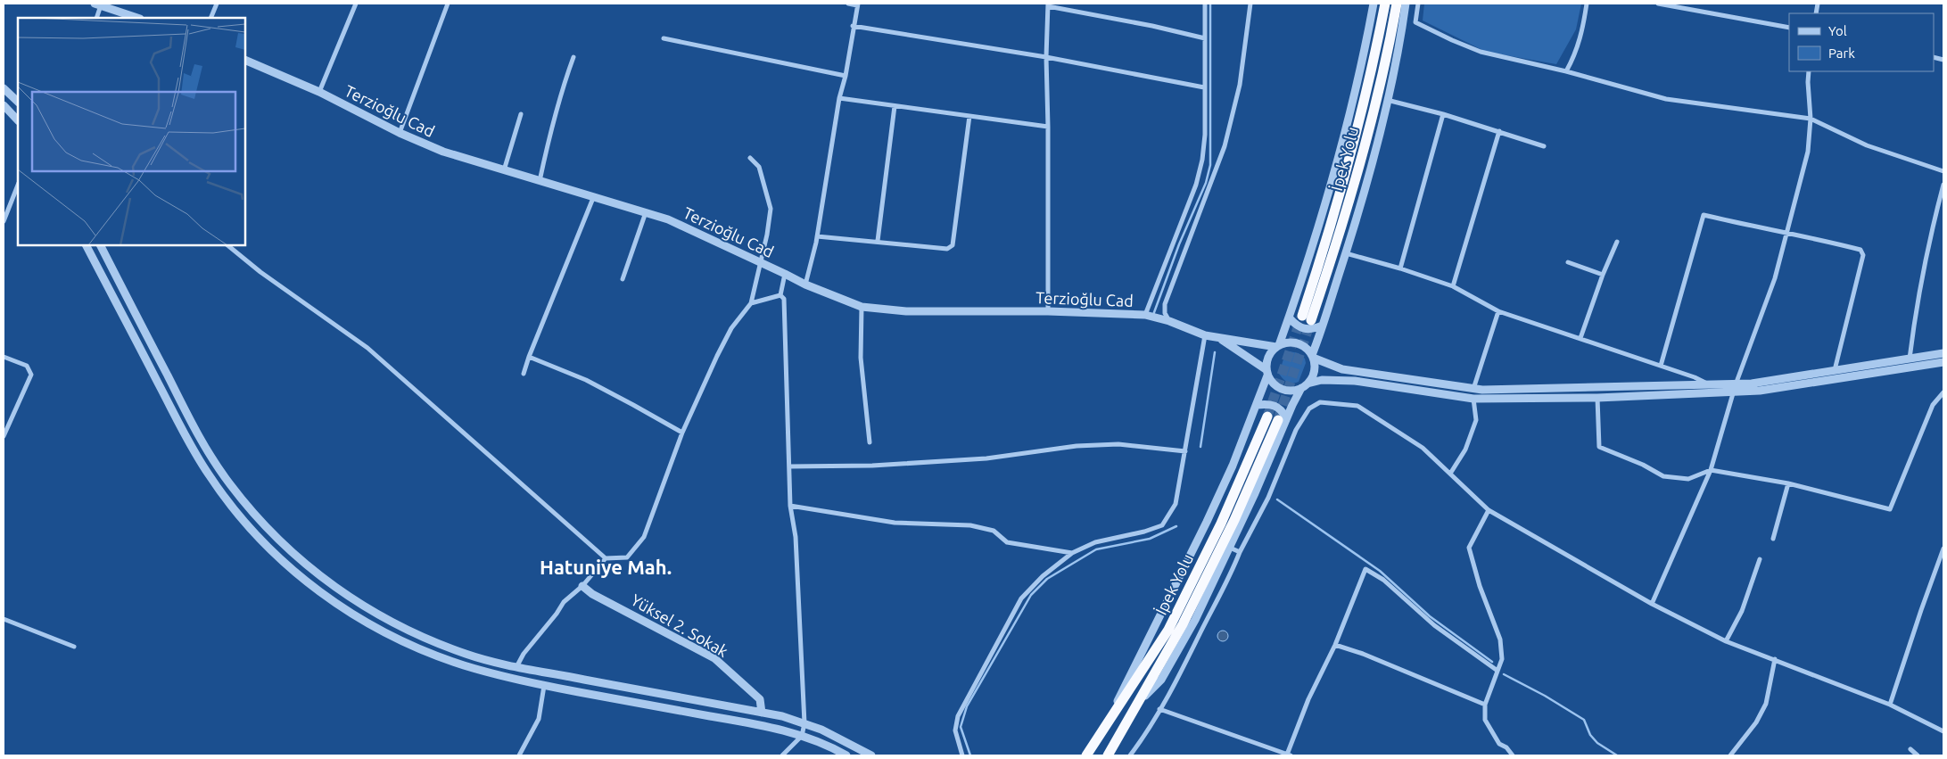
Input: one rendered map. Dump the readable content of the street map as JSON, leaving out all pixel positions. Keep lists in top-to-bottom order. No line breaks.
{"streets":{"highway":["İpek Yolu"],"street":["Terzioğlu Cad","Yüksel 2. Sokak"]},"districts":["Hatuniye Mah."],"legend":["Yol","Park"]}
